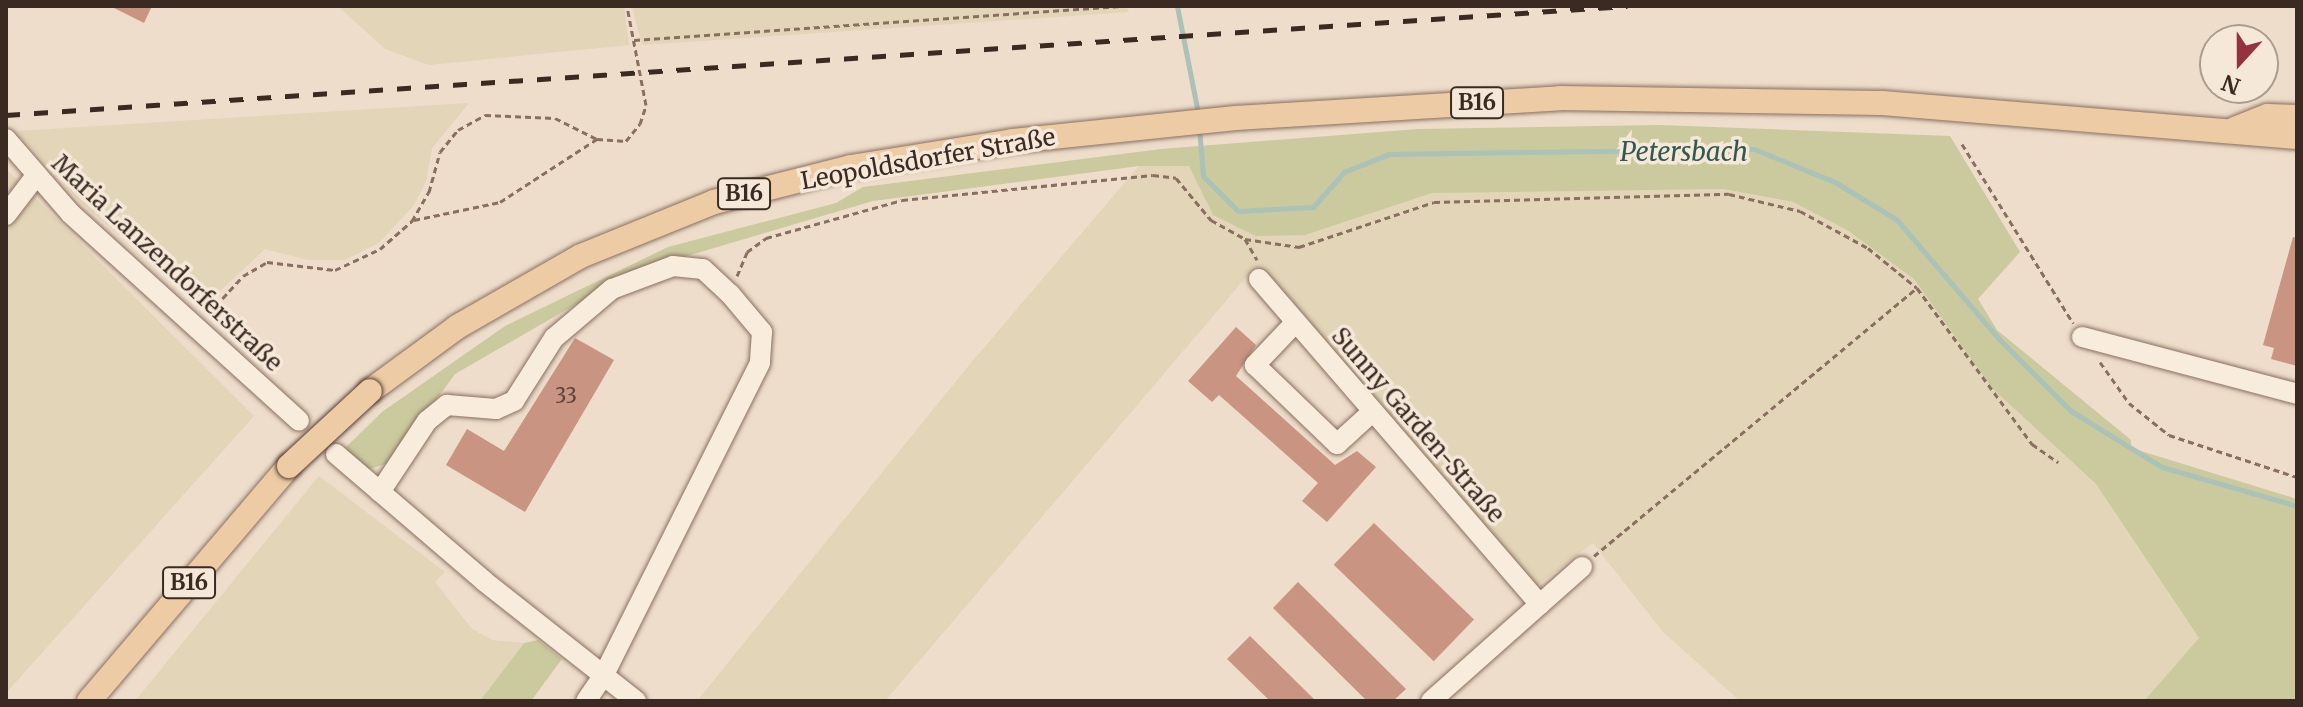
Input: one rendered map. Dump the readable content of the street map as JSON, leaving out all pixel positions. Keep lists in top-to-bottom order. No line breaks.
{"streets":{"main road":["B16","Leopoldsdorfer Straße"],"street":["Maria Lanzendorferstraße","Sunny Garden-Straße"]},"crossings":[["B16","Leopoldsdorfer Straße"]],"water":["Petersbach"],"house_numbers":["33"],"north":"bottom"}
